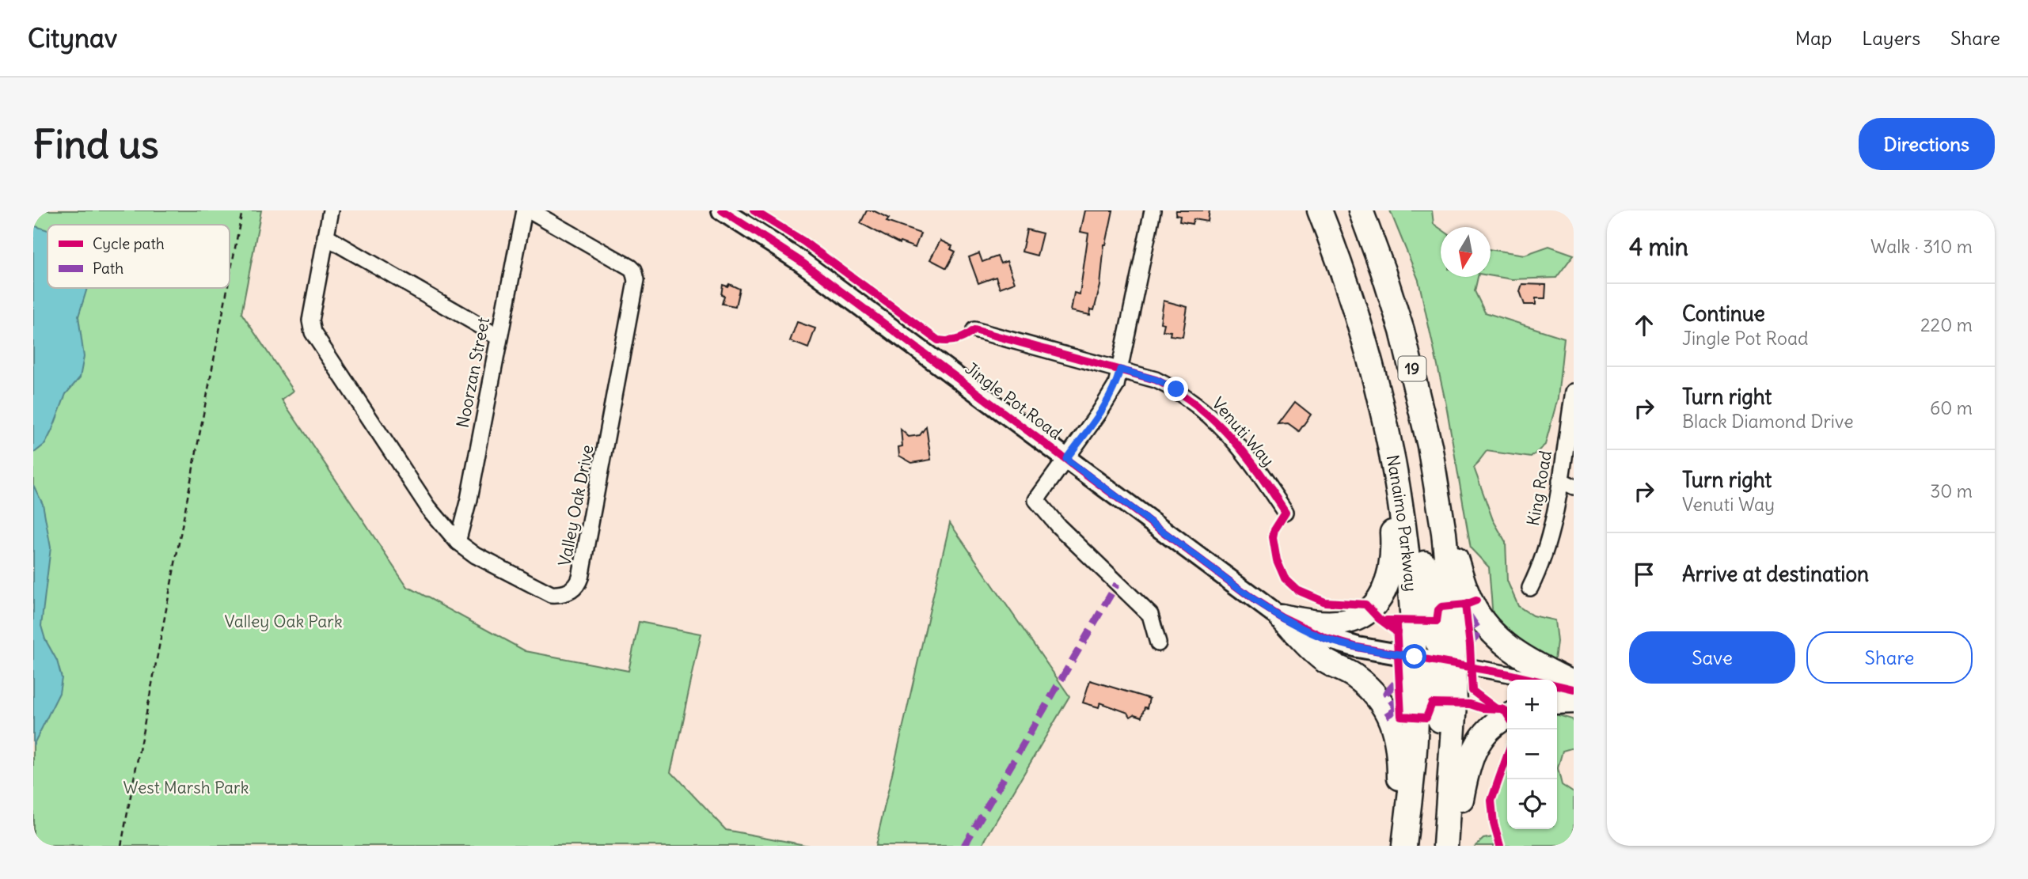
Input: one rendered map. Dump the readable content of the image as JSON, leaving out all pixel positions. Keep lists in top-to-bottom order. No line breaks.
{"streets":{"highway":["19","Nanaimo Parkway"],"main road":["Jingle Pot Road"],"street":["Noorzan Street","Venuti Way","King Road","Valley Oak Drive"]},"crossings":[["19","Jingle Pot Road"],["Noorzan Street","Valley Oak Drive"],["Jingle Pot Road","Nanaimo Parkway"]],"parks":["Valley Oak Park","West Marsh Park"],"legend":["Cycle path","Path"],"north":"bottom","page":{"header":"Citynav","nav":["Map","Layers","Share"],"buttons":["Directions",["Save","Share"]],"title":"Find us","heading":["4 min","Walk · 310 m"],"list":[["Continue","Jingle Pot Road","220 m"],["Turn right","Black Diamond Drive","60 m"],["Turn right","Venuti Way","30 m"],"Arrive at destination"],"map_buttons":["+","−"]}}
